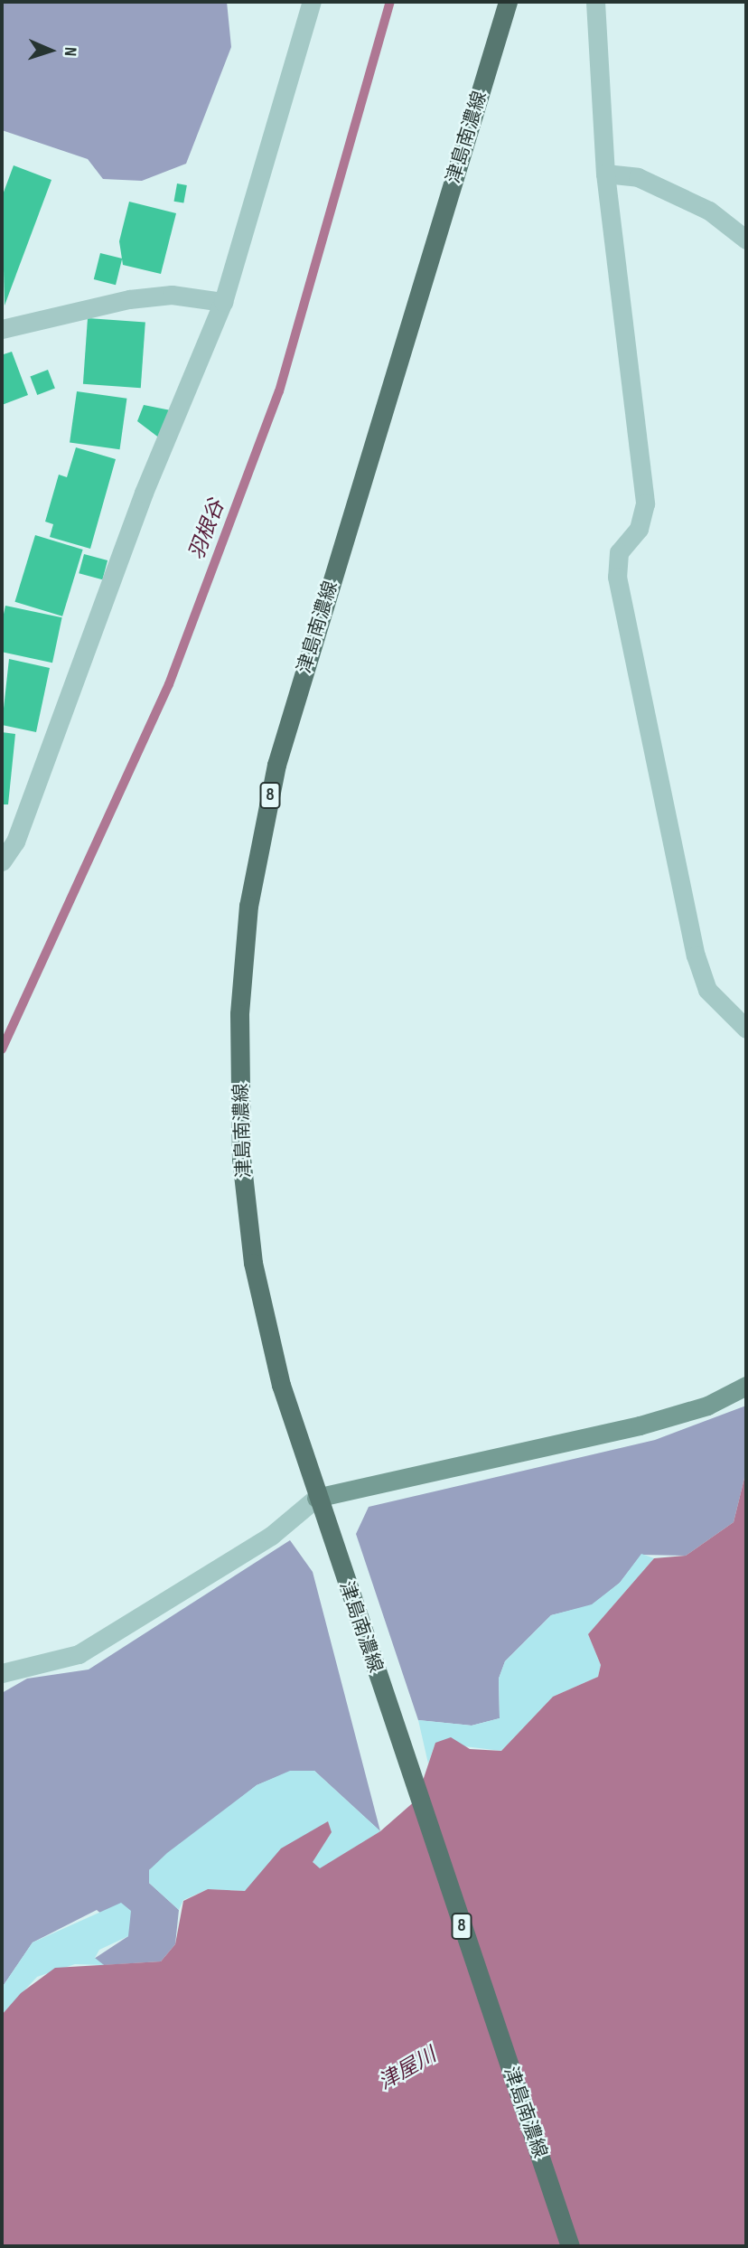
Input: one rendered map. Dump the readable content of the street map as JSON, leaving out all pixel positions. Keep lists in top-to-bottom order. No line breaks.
{"streets":{"main road":["津島南濃線","8"]},"water":["羽根谷","津屋川"],"north":"right"}
